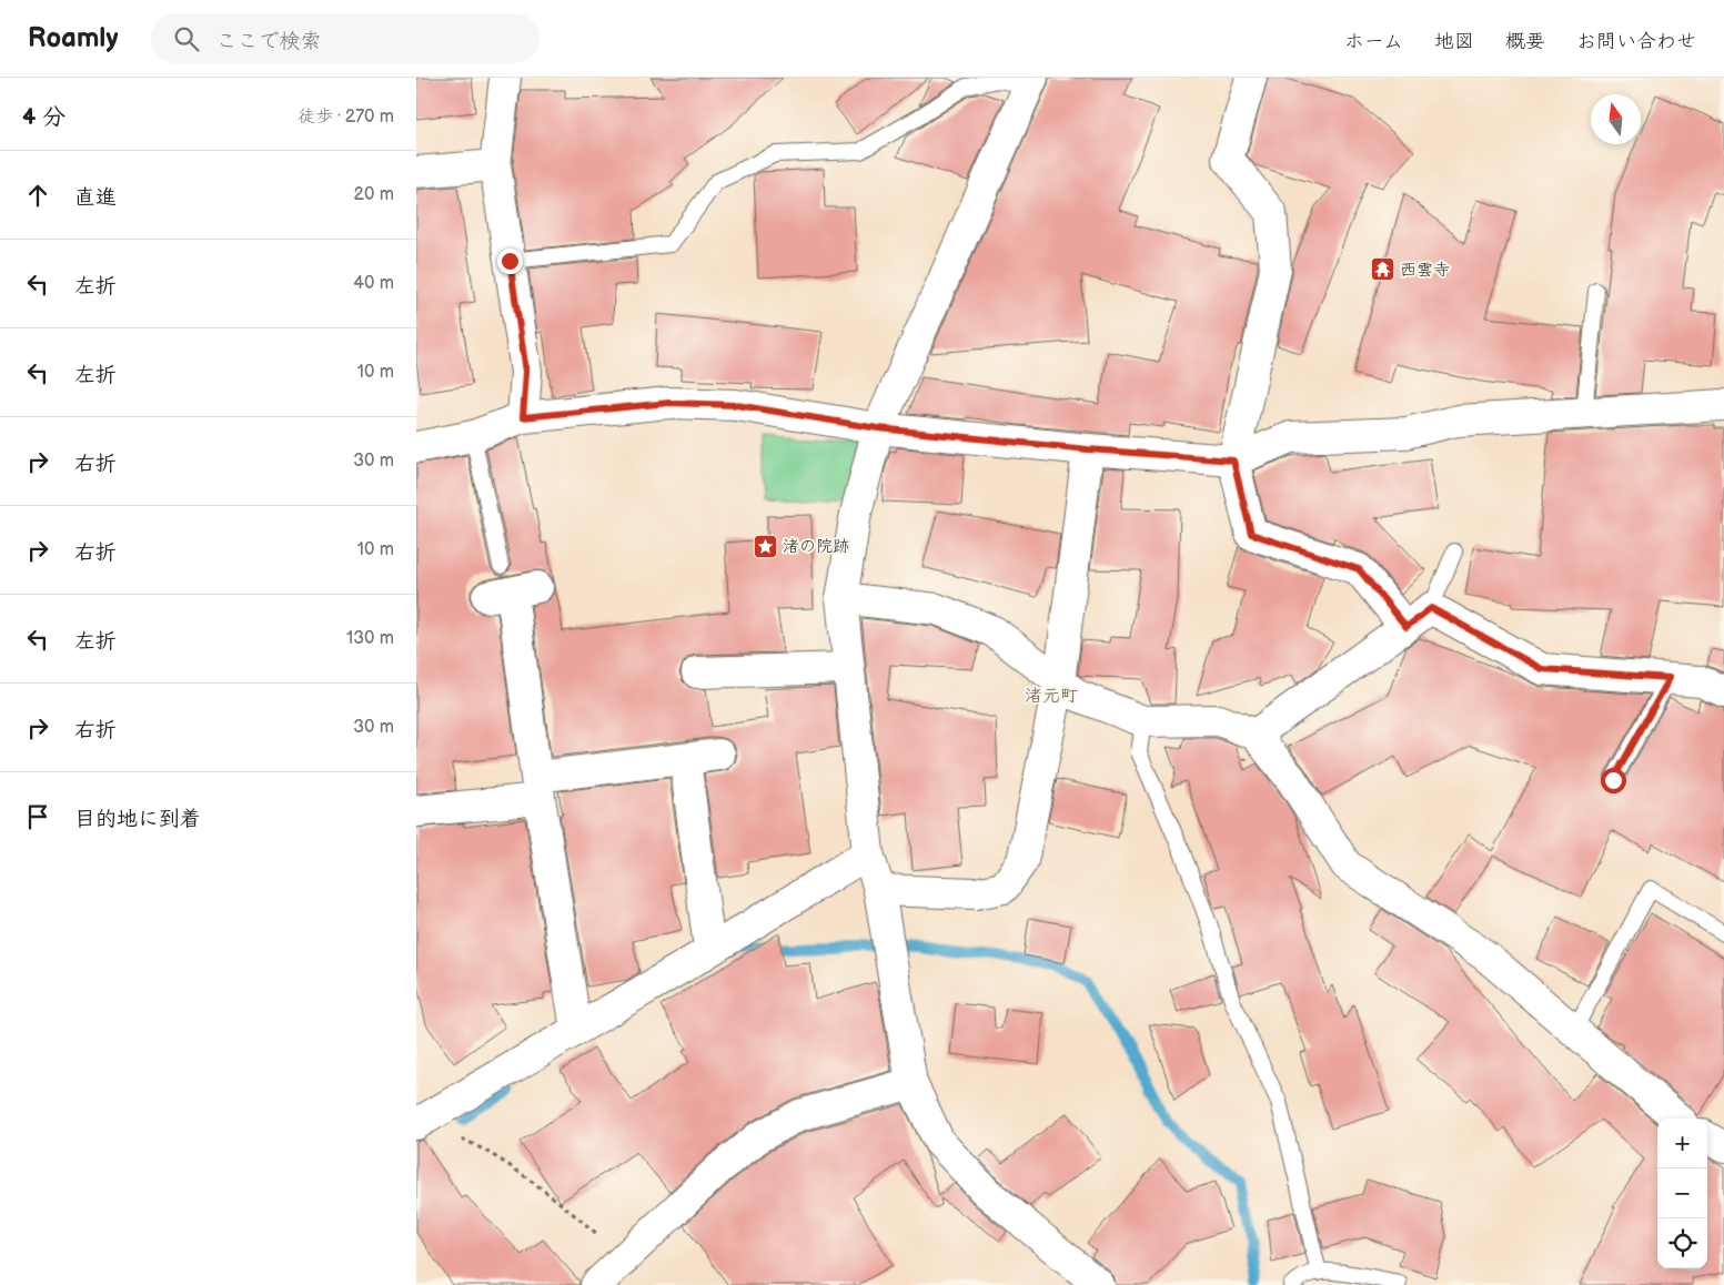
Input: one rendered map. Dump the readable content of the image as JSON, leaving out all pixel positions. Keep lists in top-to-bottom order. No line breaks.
{"districts":["渚元町"],"places":{"temple":["西雲寺"],"place":["渚の院跡"]},"north":"top","page":{"header":"Roamly","search":"ここで検索","nav":["ホーム","地図","概要","お問い合わせ"],"heading":["4 分","徒歩 · 270 m"],"list":[["直進","20 m"],["左折","40 m"],["左折","10 m"],["右折","30 m"],["右折","10 m"],["左折","130 m"],["右折","30 m"],"目的地に到着"],"map_buttons":["+","−"]}}
